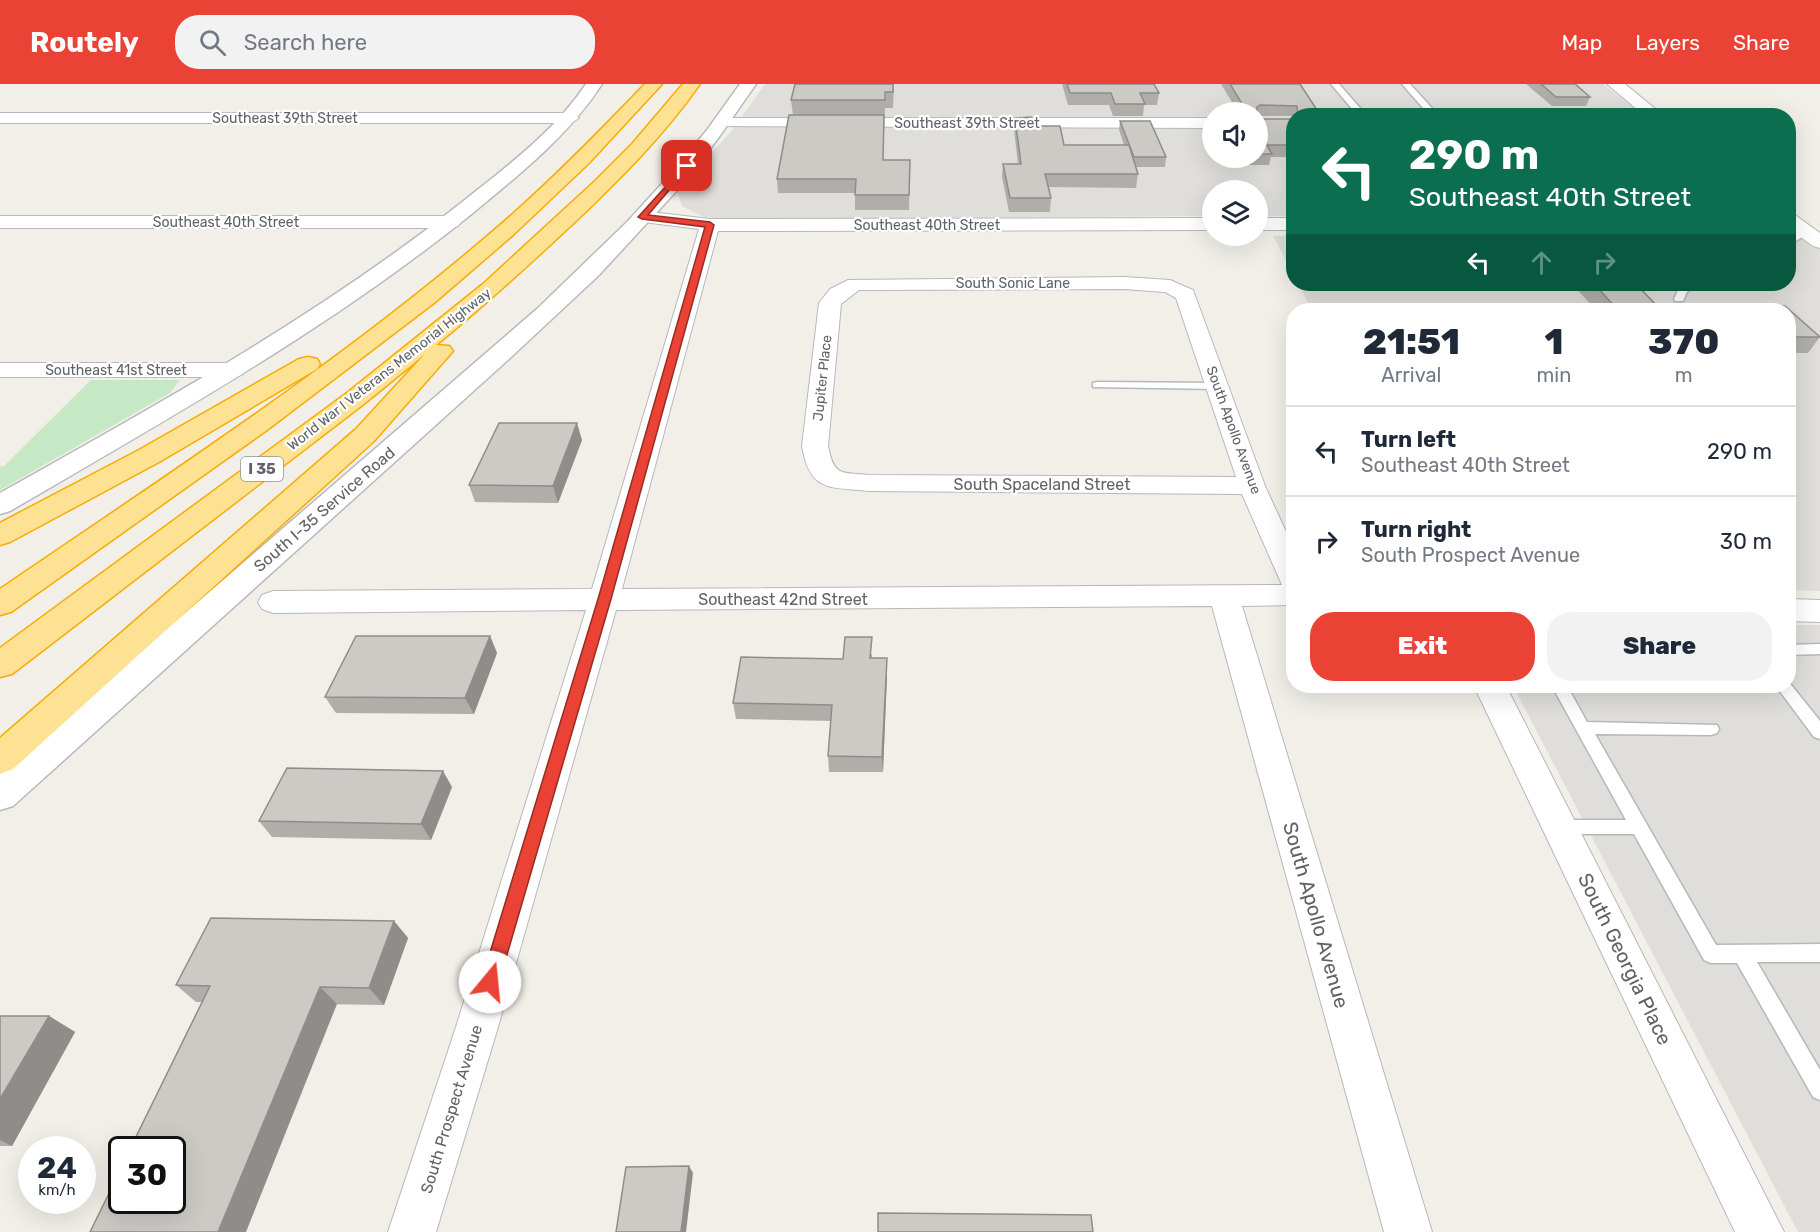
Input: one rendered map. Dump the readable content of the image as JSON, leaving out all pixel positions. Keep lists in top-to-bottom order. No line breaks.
{"streets":{"highway":["World War I Veterans Memorial Highway","I 35"],"main road":["South I-35 Service Road"],"street":["Southeast 39th Street","Southeast 40th Street","South Sonic Lane","Southeast 41st Street","Jupiter Place","South Apollo Avenue","South Spaceland Street","Southeast 42nd Street","South Georgia Place","South Prospect Avenue"]},"crossings":[["Southeast 40th Street","South I-35 Service Road"],["Southeast 40th Street","South Prospect Avenue"],["South Sonic Lane","Jupiter Place"],["South Sonic Lane","South Apollo Avenue"],["Jupiter Place","South Spaceland Street"],["South Apollo Avenue","South Spaceland Street"],["South Apollo Avenue","Southeast 42nd Street"],["Southeast 42nd Street","South Prospect Avenue"]],"page":{"header":"Routely","search":"Search here","nav":["Map","Layers","Share"],"turn":["290 m","Southeast 40th Street"],"eta":["21:51","Arrival","1","min","370","m"],"list":[{"name":"Turn left","note":"Southeast 40th Street","value":"290 m"},{"name":"Turn right","note":"South Prospect Avenue","value":"30 m"}],"buttons":["Exit","Share"],"speed":"24 km/h","limit":"30"}}
